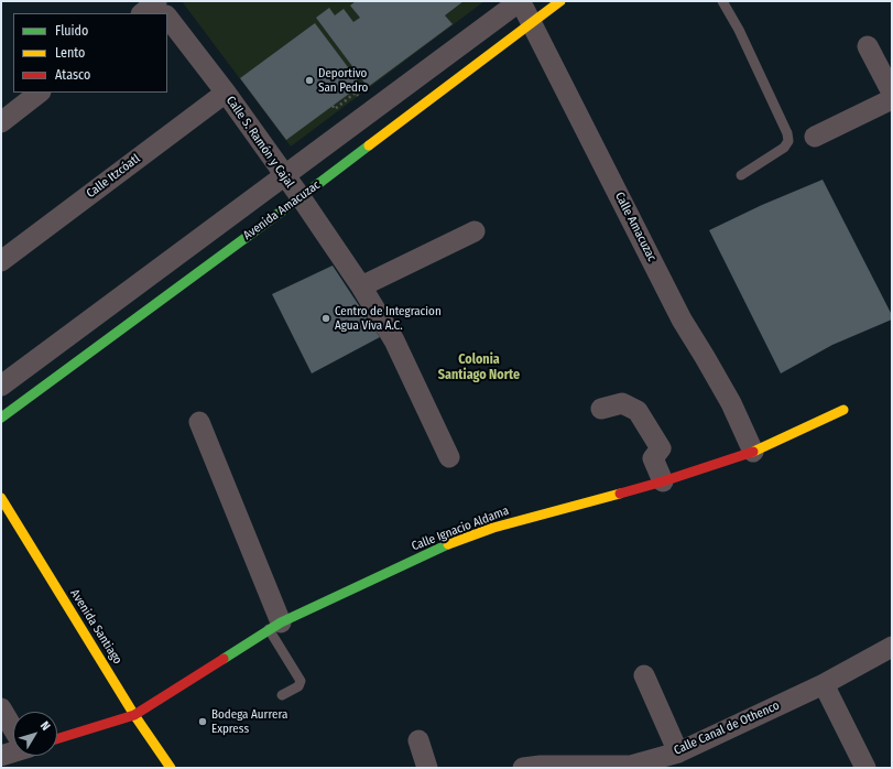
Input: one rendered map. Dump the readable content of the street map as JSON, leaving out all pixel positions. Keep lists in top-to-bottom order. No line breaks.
{"streets":{"street":["Calle S. Ramón y Cajal","Calle Itzcóatl","Avenida Amacuzac","Calle Amacuzac","Calle Ignacio Aldama","Avenida Santiago","Calle Canal de Othenco"]},"crossings":[["Calle S. Ramón y Cajal","Calle Itzcóatl"],["Calle S. Ramón y Cajal","Avenida Amacuzac"],["Avenida Amacuzac","Calle Amacuzac"],["Calle Amacuzac","Calle Ignacio Aldama"],["Calle Ignacio Aldama","Avenida Santiago"]],"districts":["Colonia Santiago Norte"],"places":["Deportivo San Pedro","Centro de Integracion Agua Viva A.C.","Bodega Aurrera Express"],"legend":["Fluido","Lento","Atasco"],"north":"top right"}
